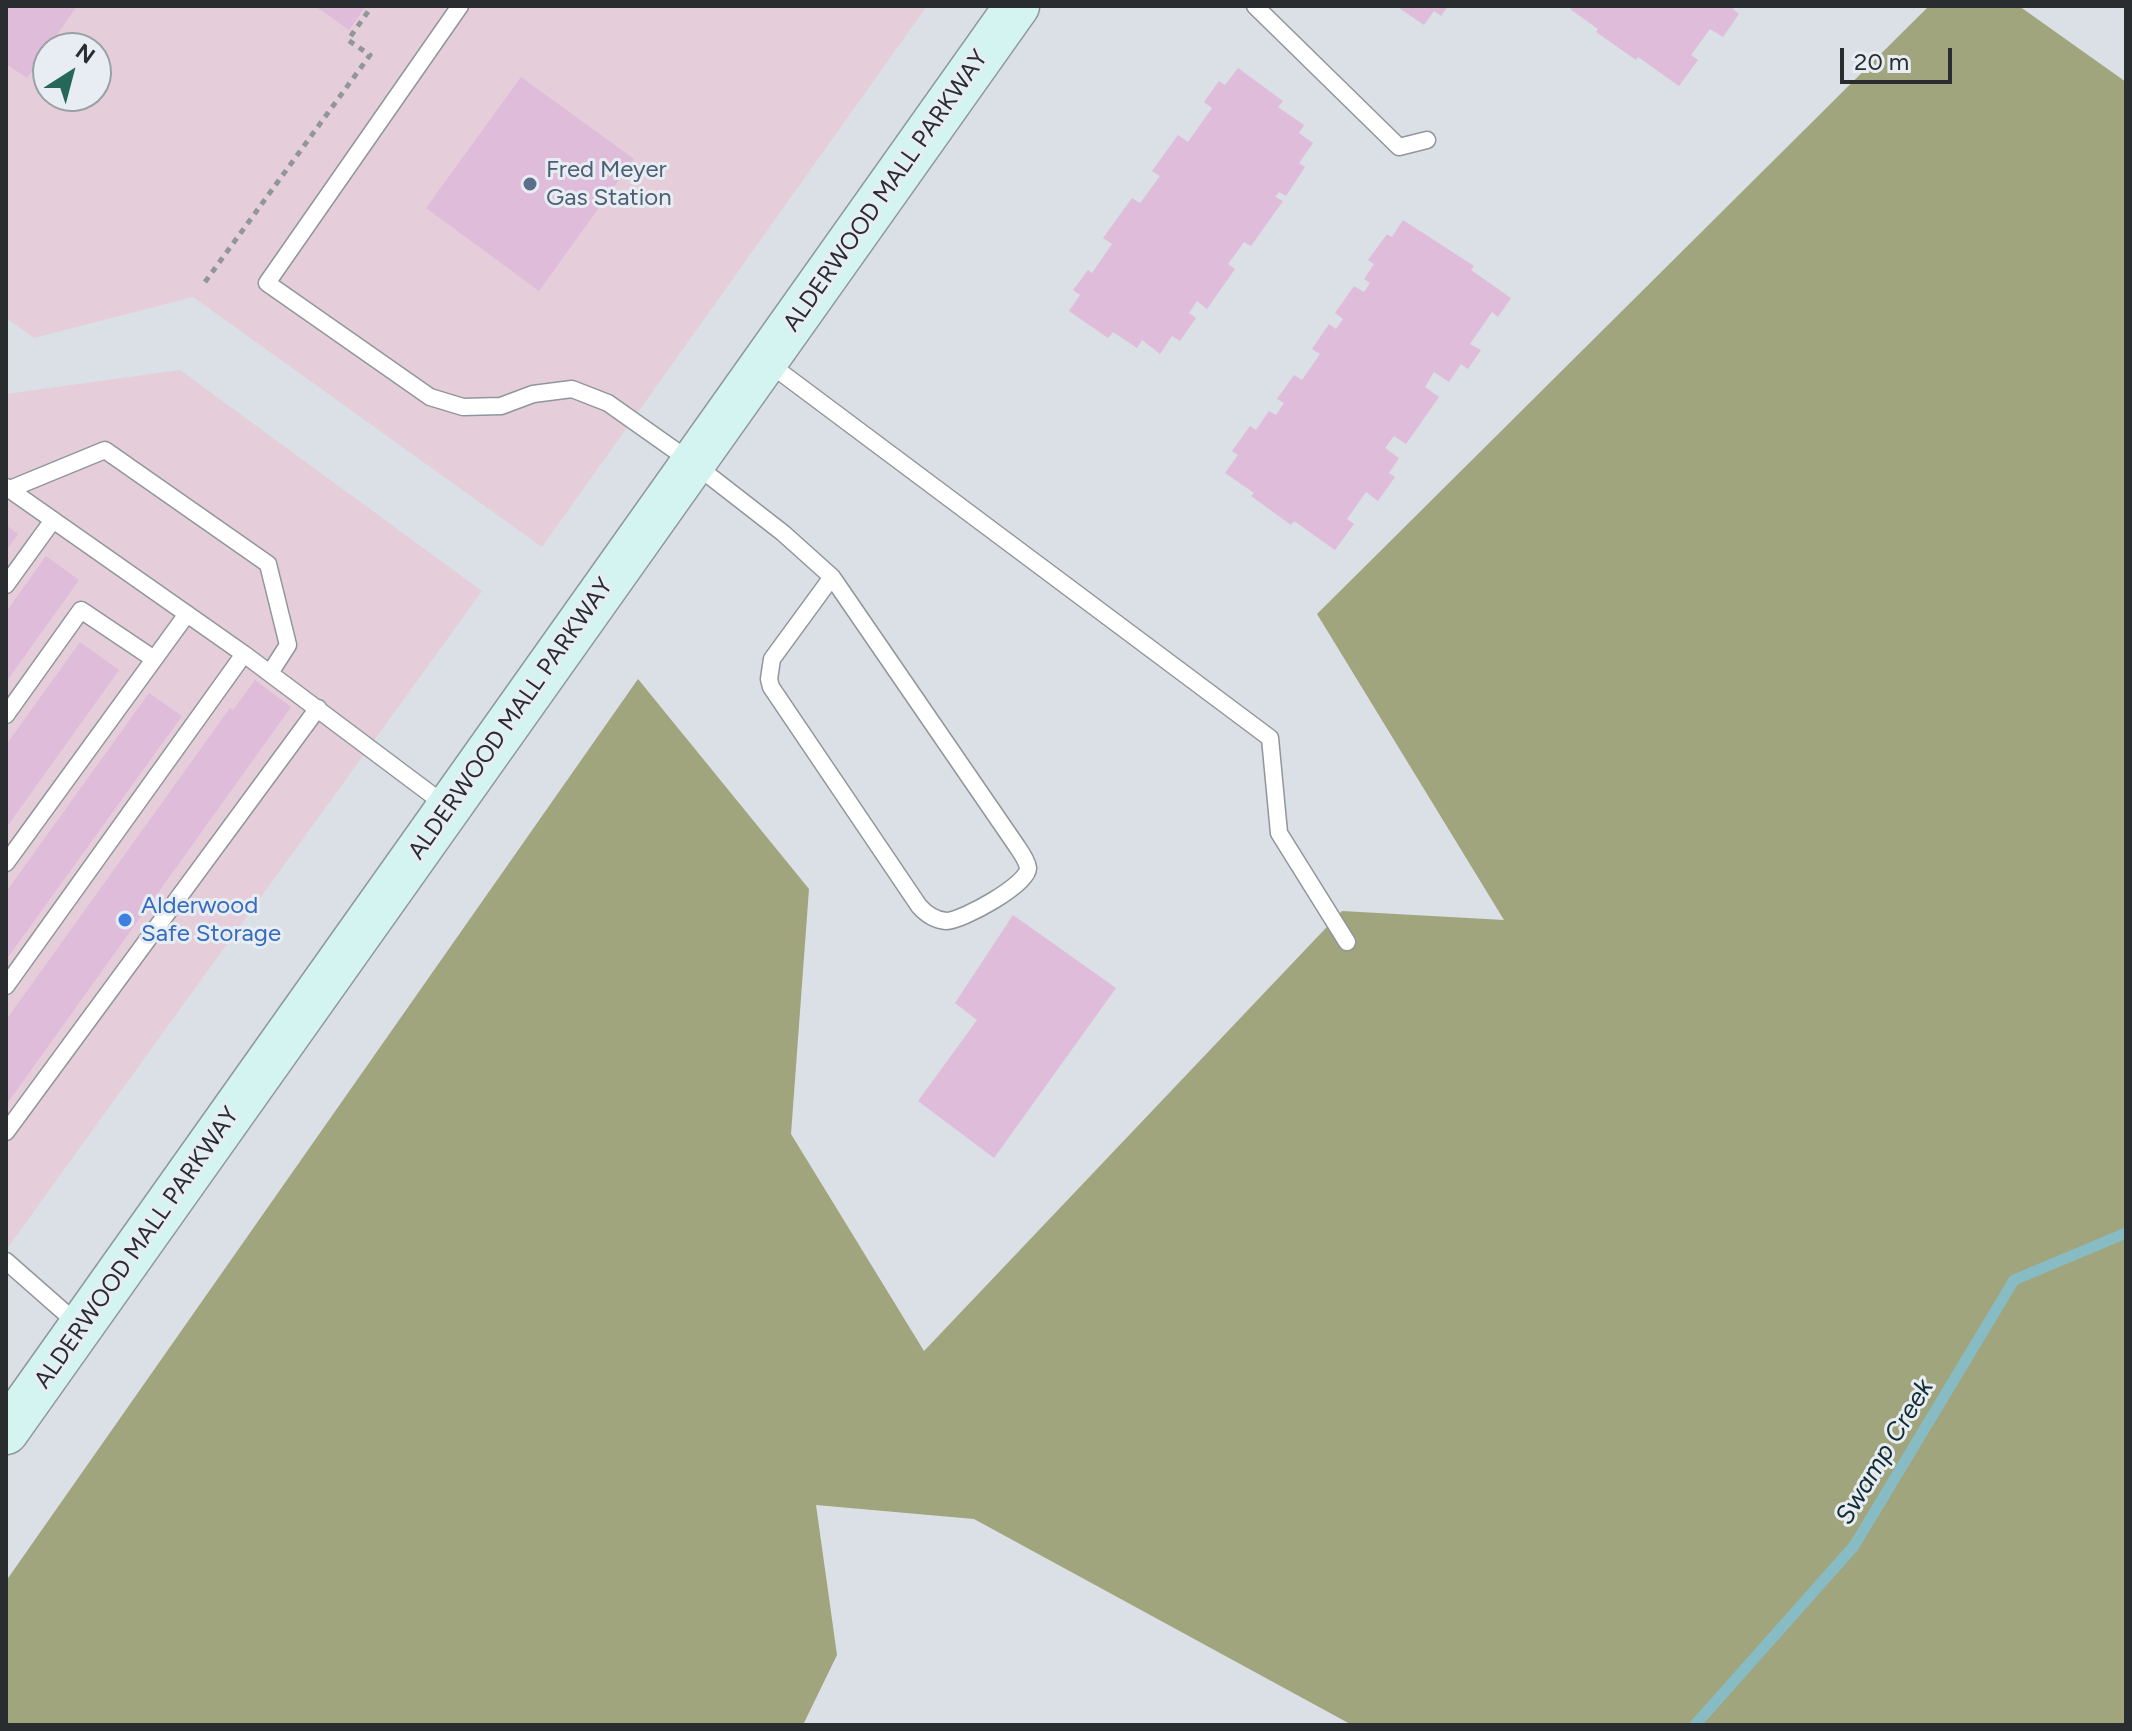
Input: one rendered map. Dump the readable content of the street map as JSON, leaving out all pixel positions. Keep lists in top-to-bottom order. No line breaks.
{"streets":{"main road":["ALDERWOOD MALL PARKWAY"]},"water":["Swamp Creek"],"places":["Fred Meyer Gas Station","Alderwood Safe Storage"],"scale_bar":"20 m","north":"top right"}
